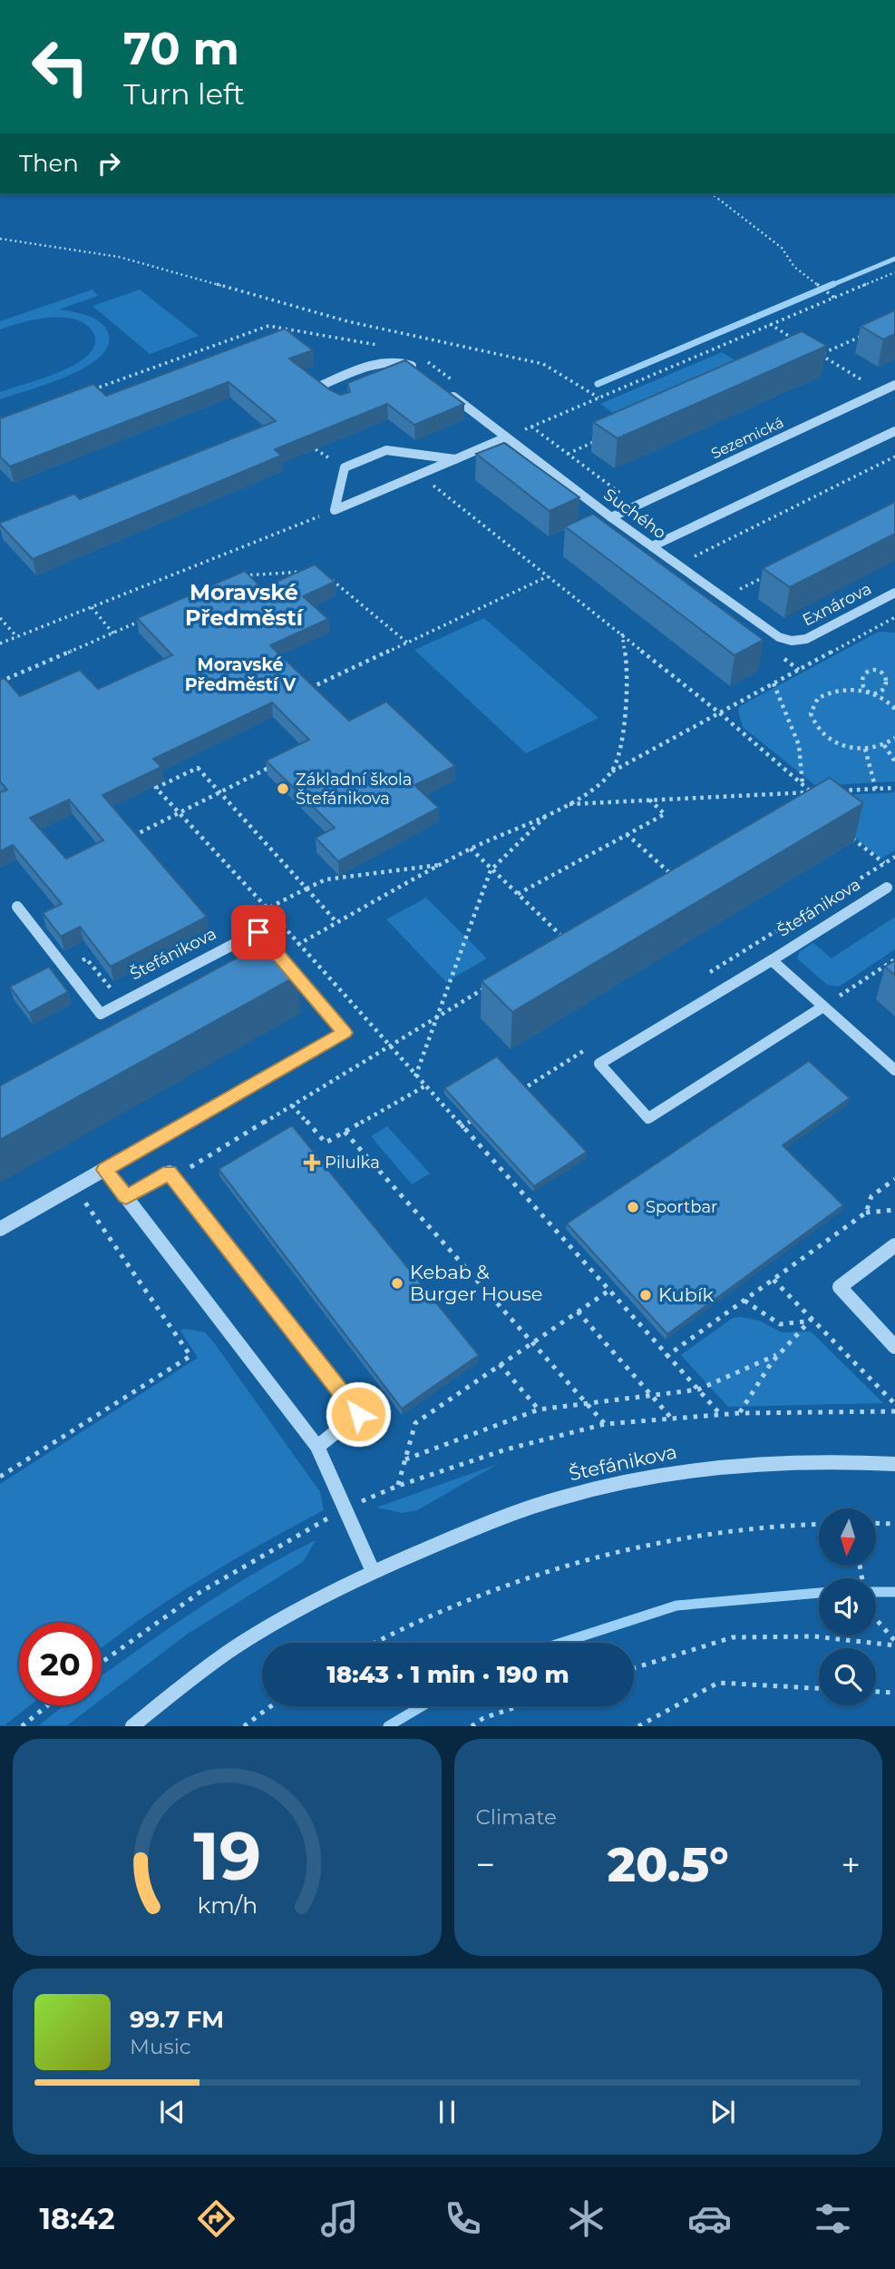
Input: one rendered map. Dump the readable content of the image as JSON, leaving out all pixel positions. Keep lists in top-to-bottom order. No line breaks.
{"streets":{"street":["Sezemická","Suchého","Exnárova","Štefánikova"]},"crossings":[["Sezemická","Suchého"],["Suchého","Exnárova"]],"districts":["Moravské Předměstí","Moravské Předměstí V"],"places":{"other":["Základní škola Štefánikova","Sportbar","Kebab & Burger House","Kubík"],"health":["Pilulka"]},"north":"bottom","page":{"turn":["70 m","Turn left"],"then":"Then","limit":"20","trip":"18:43 · 1 min · 190 m","tile":"Climate","heat":["−","20.5°","+"],"song":["99.7 FM","Music"],"tabs":"18:42","gauge":["19","km/h"]}}
